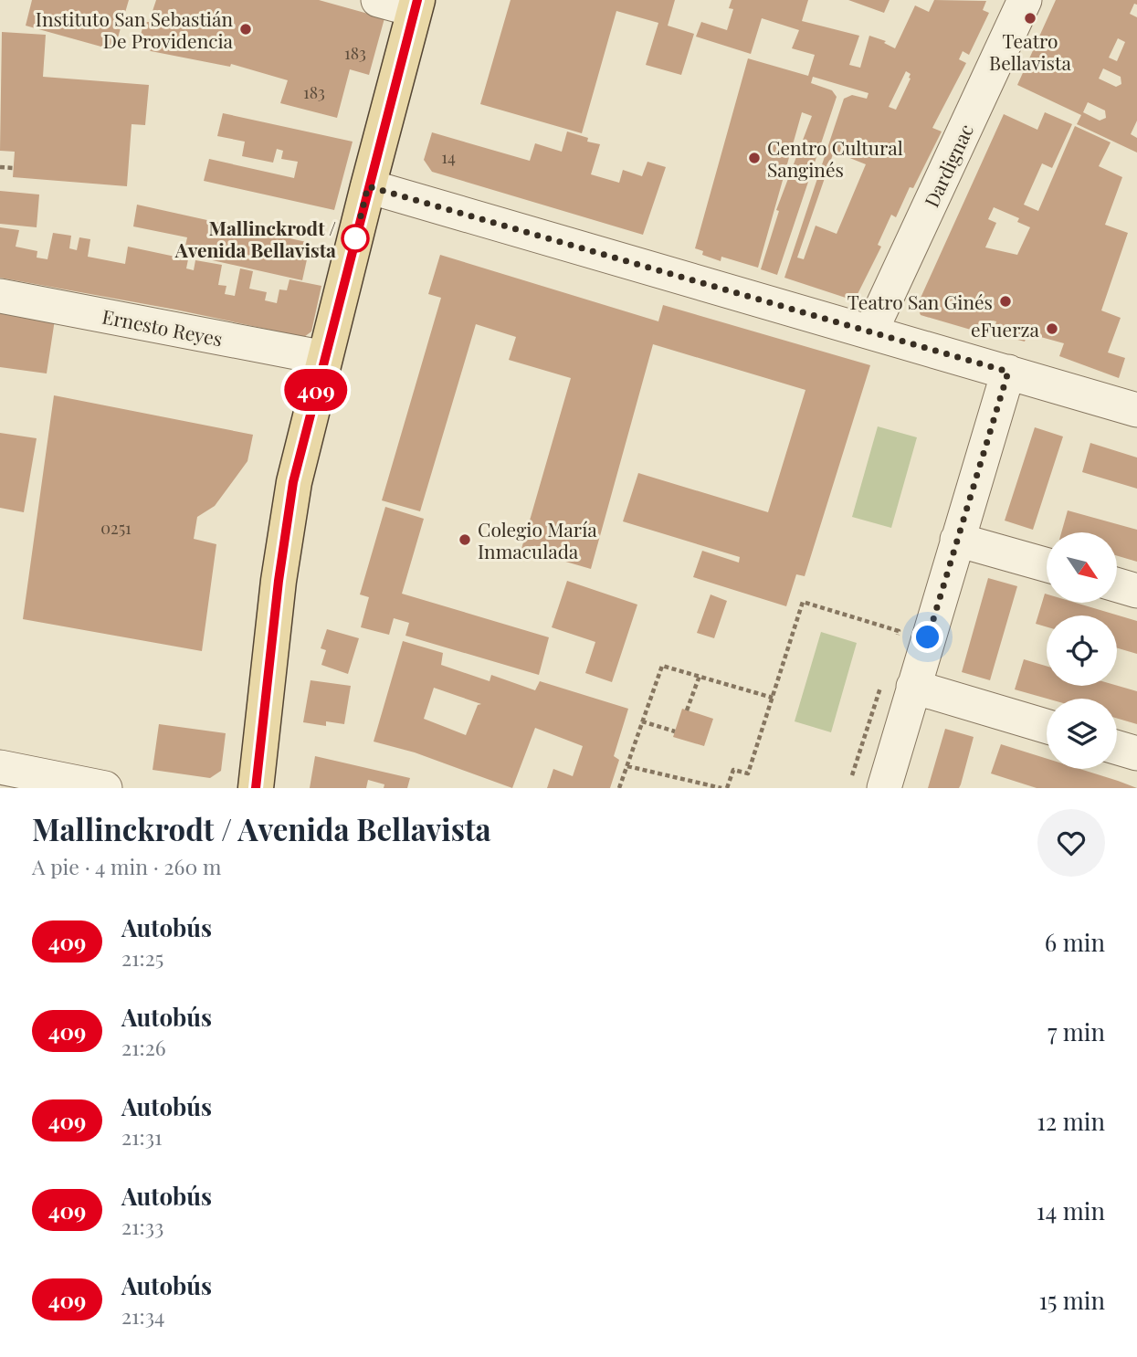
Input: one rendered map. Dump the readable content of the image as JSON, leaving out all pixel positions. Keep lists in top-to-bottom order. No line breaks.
{"streets":{"street":["Dardignac","Ernesto Reyes"]},"places":["Teatro Bellavista","Instituto San Sebastián De Providencia","Centro Cultural Sanginés","Mallinckrodt / Avenida Bellavista","Teatro San Ginés","eFuerza","Colegio María Inmaculada"],"lines":["bus line 409"],"house_numbers":["183","183","14","0251"],"north":"bottom right","page":{"on_map":"409","heading":["Mallinckrodt / Avenida Bellavista","A pie · 4 min · 260 m"],"list":[{"mark":"409","name":"Autobús","note":"21:25","value":"6 min"},{"mark":"409","name":"Autobús","note":"21:26","value":"7 min"},{"mark":"409","name":"Autobús","note":"21:31","value":"12 min"},{"mark":"409","name":"Autobús","note":"21:33","value":"14 min"},{"mark":"409","name":"Autobús","note":"21:34","value":"15 min"}]}}
